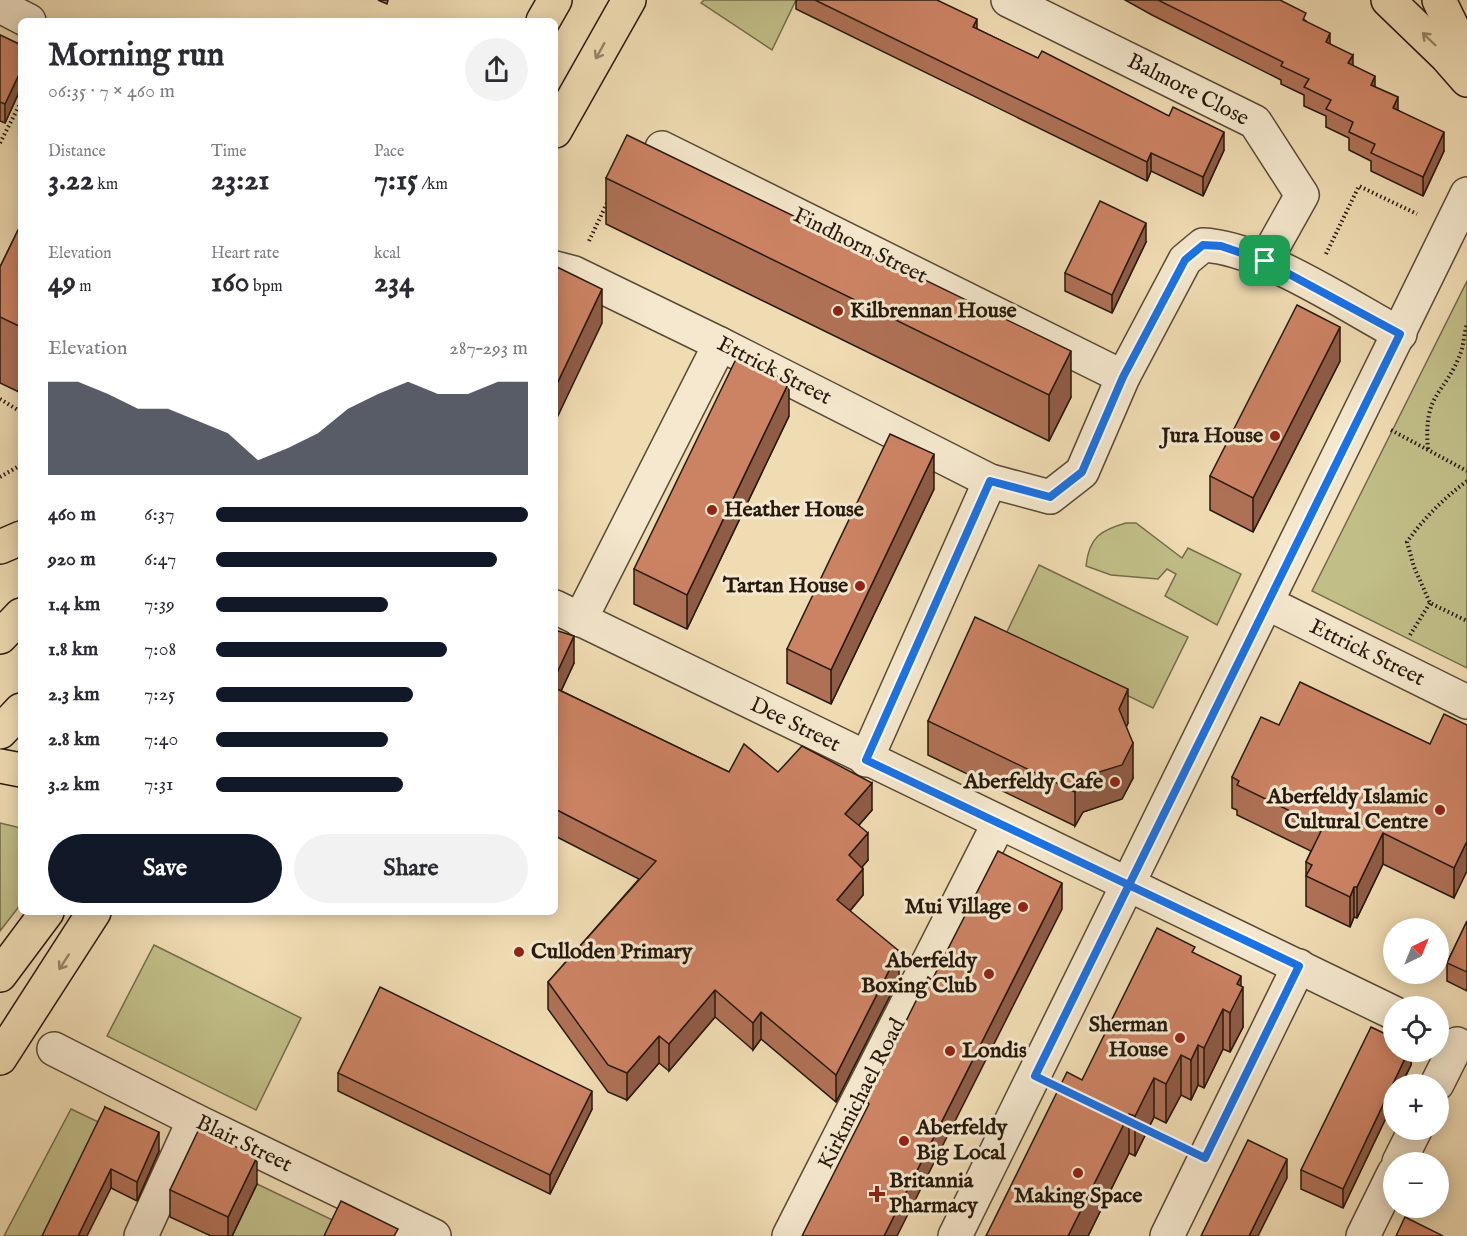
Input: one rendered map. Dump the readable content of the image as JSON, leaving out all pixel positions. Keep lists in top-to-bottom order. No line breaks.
{"streets":{"street":["Balmore Close","Findhorn Street","Ettrick Street","Dee Street","Kirkmichael Road","Blair Street"]},"crossings":[["Findhorn Street","Ettrick Street"],["Dee Street","Kirkmichael Road"]],"places":{"other":["Kilbrennan House","Jura House","Heather House","Tartan House","Aberfeldy Cafe","Aberfeldy Islamic Cultural Centre","Mui Village","Culloden Primary","Aberfeldy Boxing Club","Sherman House","Londis","Aberfeldy Big Local","Making Space"],"health":["Britannia Pharmacy"]},"north":"top right","page":{"heading":["Morning run","06:35 · 7 × 460 m"],"stats":[["Distance","3.22 km"],["Time","23:21"],["Pace","7:15 /km"],["Elevation","49 m"],["Heart rate","160 bpm"],["kcal","234"]],"chart":["Elevation","287–293 m"],"list":[{"name":"460 m","note":"6:37"},{"name":"920 m","note":"6:47"},{"name":"1.4 km","note":"7:39"},{"name":"1.8 km","note":"7:08"},{"name":"2.3 km","note":"7:25"},{"name":"2.8 km","note":"7:40"},{"name":"3.2 km","note":"7:31"}],"buttons":["Save","Share"],"map_buttons":["+","−"]}}
